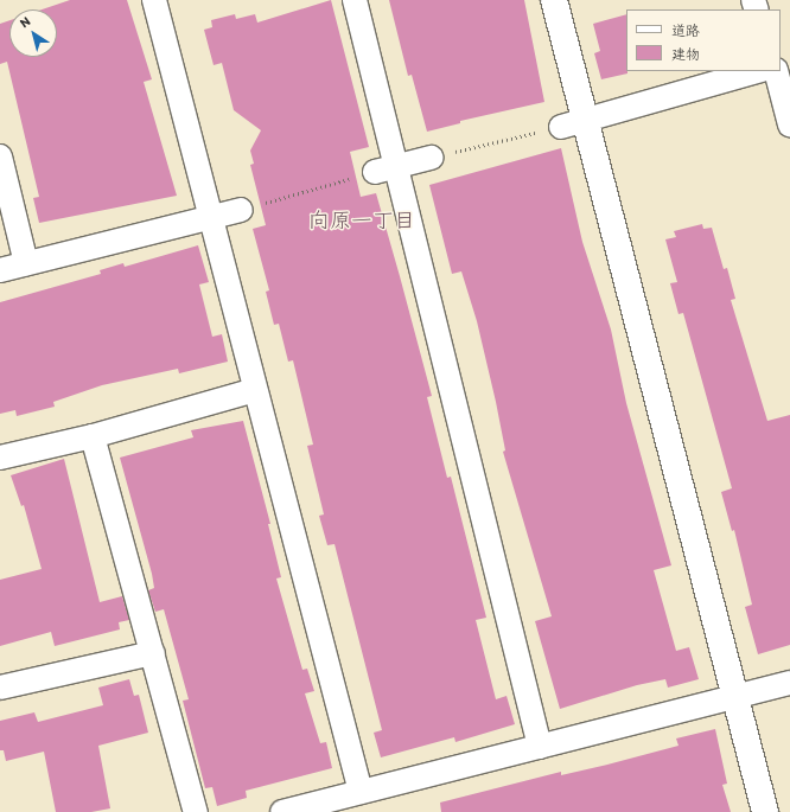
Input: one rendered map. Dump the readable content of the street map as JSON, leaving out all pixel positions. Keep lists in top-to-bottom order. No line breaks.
{"districts":["向原一丁目"],"legend":["道路","建物"],"north":"top left"}
